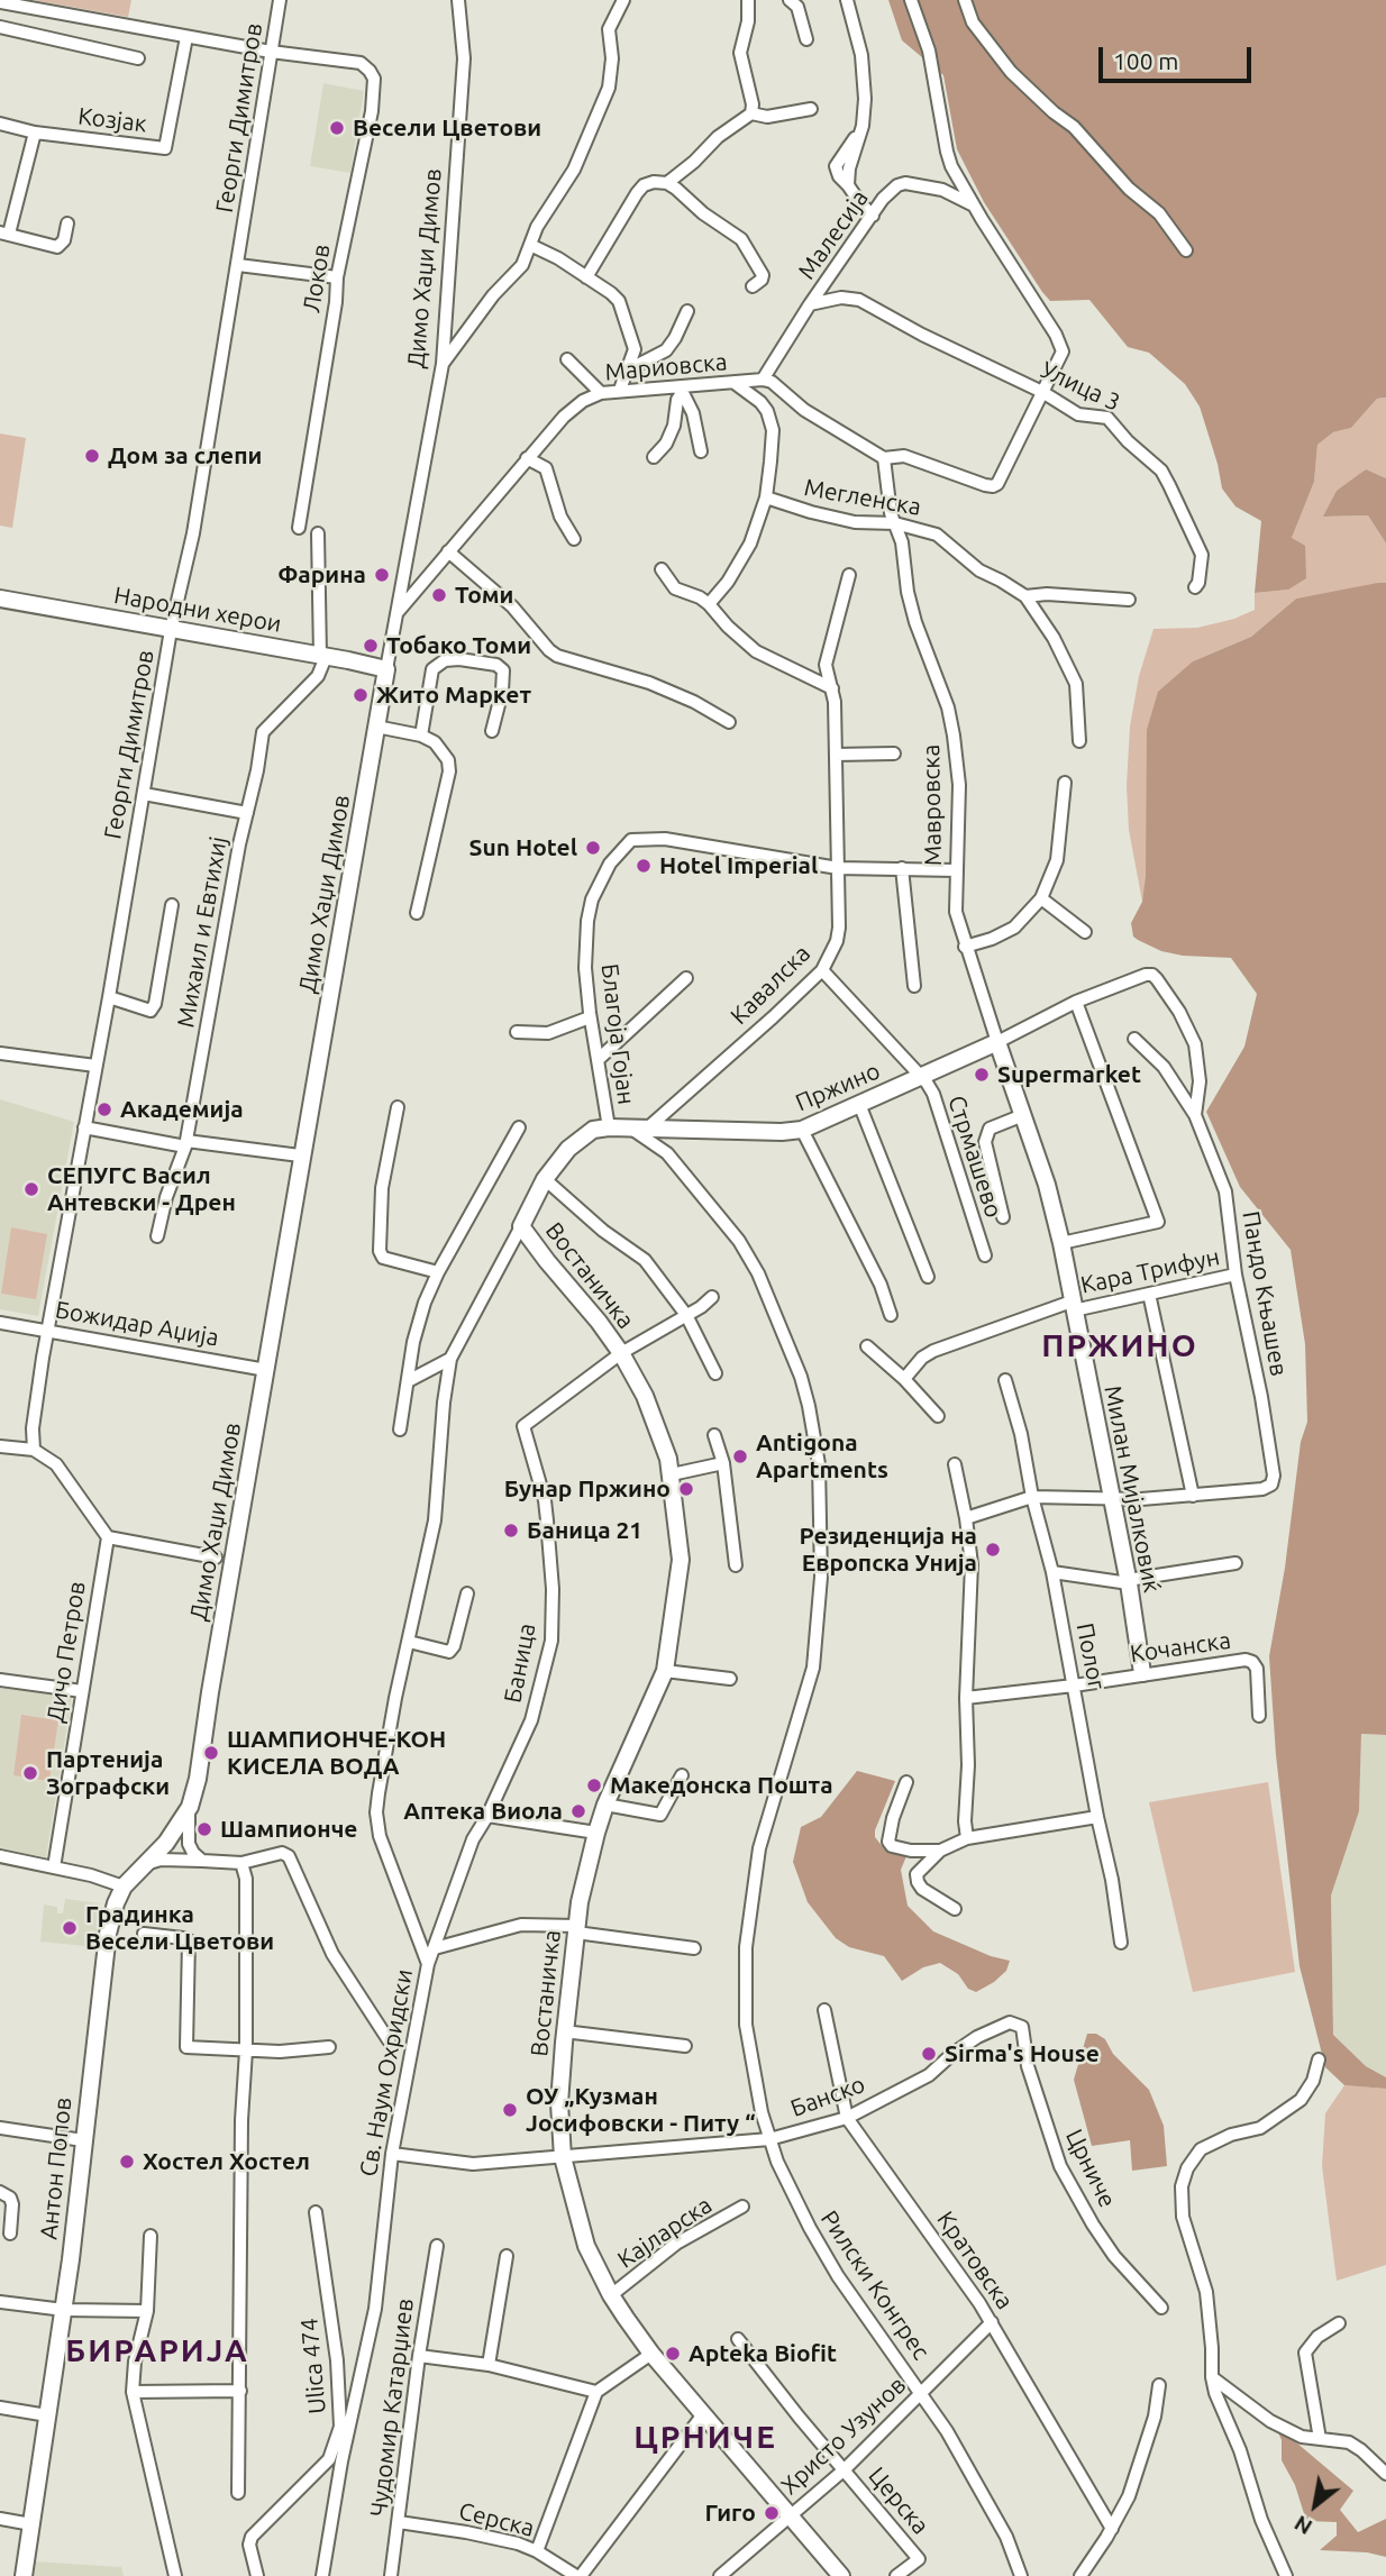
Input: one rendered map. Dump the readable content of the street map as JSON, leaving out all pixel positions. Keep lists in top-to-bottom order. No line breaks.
{"streets":{"street":["Георги Димитров","Козјак","Малесија","Димо Хаџи Димов","Локов","Мариовска","Улица 3","Мегленска","Народни херои","Мавровска","Михаил и Евтихиј","Кавалска","Благоја Гојан","Пржино","Стрмашево","Кара Трифун","Востаничка","Пандо Књашев","Божидар Аџија","Милан Мијалковиќ","Кочанска","Дичо Петров","Полог","Баница","Св. Наум Охридски","Банско","Антон Попов","Црниче","Кајларска","Кратовска","Рилски Конгрес","Ulica 474","Чудомир Катарџиев","Христо Узунов","Церска","Серска"]},"crossings":[["Георги Димитров","Локов"],["Георги Димитров","Народни херои"],["Георги Димитров","Божидар Аџија"],["Малесија","Мариовска"],["Малесија","Улица 3"],["Димо Хаџи Димов","Мариовска"],["Димо Хаџи Димов","Народни херои"],["Димо Хаџи Димов","Божидар Аџија"],["Димо Хаџи Димов","Антон Попов"],["Мегленска","Мавровска"],["Народни херои","Михаил и Евтихиј"],["Мавровска","Пржино"],["Мавровска","Милан Мијалковиќ"],["Кавалска","Благоја Гојан"],["Кавалска","Пржино"],["Кавалска","Стрмашево"],["Кавалска","Рилски Конгрес"],["Благоја Гојан","Пржино"],["Пржино","Стрмашево"],["Пржино","Востаничка"],["Пржино","Пандо Књашев"],["Пржино","Милан Мијалковиќ"],["Пржино","Св. Наум Охридски"],["Пржино","Рилски Конгрес"],["Кара Трифун","Пандо Књашев"],["Кара Трифун","Милан Мијалковиќ"],["Востаничка","Баница"],["Востаничка","Св. Наум Охридски"],["Востаничка","Банско"],["Востаничка","Кајларска"],["Востаничка","Христо Узунов"],["Милан Мијалковиќ","Кочанска"],["Кочанска","Полог"],["Баница","Св. Наум Охридски"],["Св. Наум Охридски","Банско"],["Банско","Црниче"],["Банско","Кратовска"],["Банско","Рилски Конгрес"],["Кратовска","Христо Узунов"],["Рилски Конгрес","Христо Узунов"],["Чудомир Катарџиев","Серска"],["Христо Узунов","Церска"]],"districts":["ПРЖИНО","БИРАРИЈА","ЦРНИЧЕ"],"places":["Весели Цветови","Дом за слепи","Фарина","Томи","Тобако Томи","Жито Маркет","Sun Hotel","Hotel Imperial","Supermarket","Академија","СЕПУГС Васил Антевски - Дрен","Antigona Apartments","Бунар Пржино","Баница 21","Резиденција на Европска Унија","ШАМПИОНЧЕ-КОН КИСЕЛА ВОДА","Партенија Зографски","Македонска Пошта","Аптека Виола","Шампионче","Градинка Весели Цветови","Sirma's House","ОУ „Кузман Јосифовски - Питу “","Хостел Хостел","Apteka Biofit","Гиго"],"scale_bar":"100 m","north":"bottom left"}
